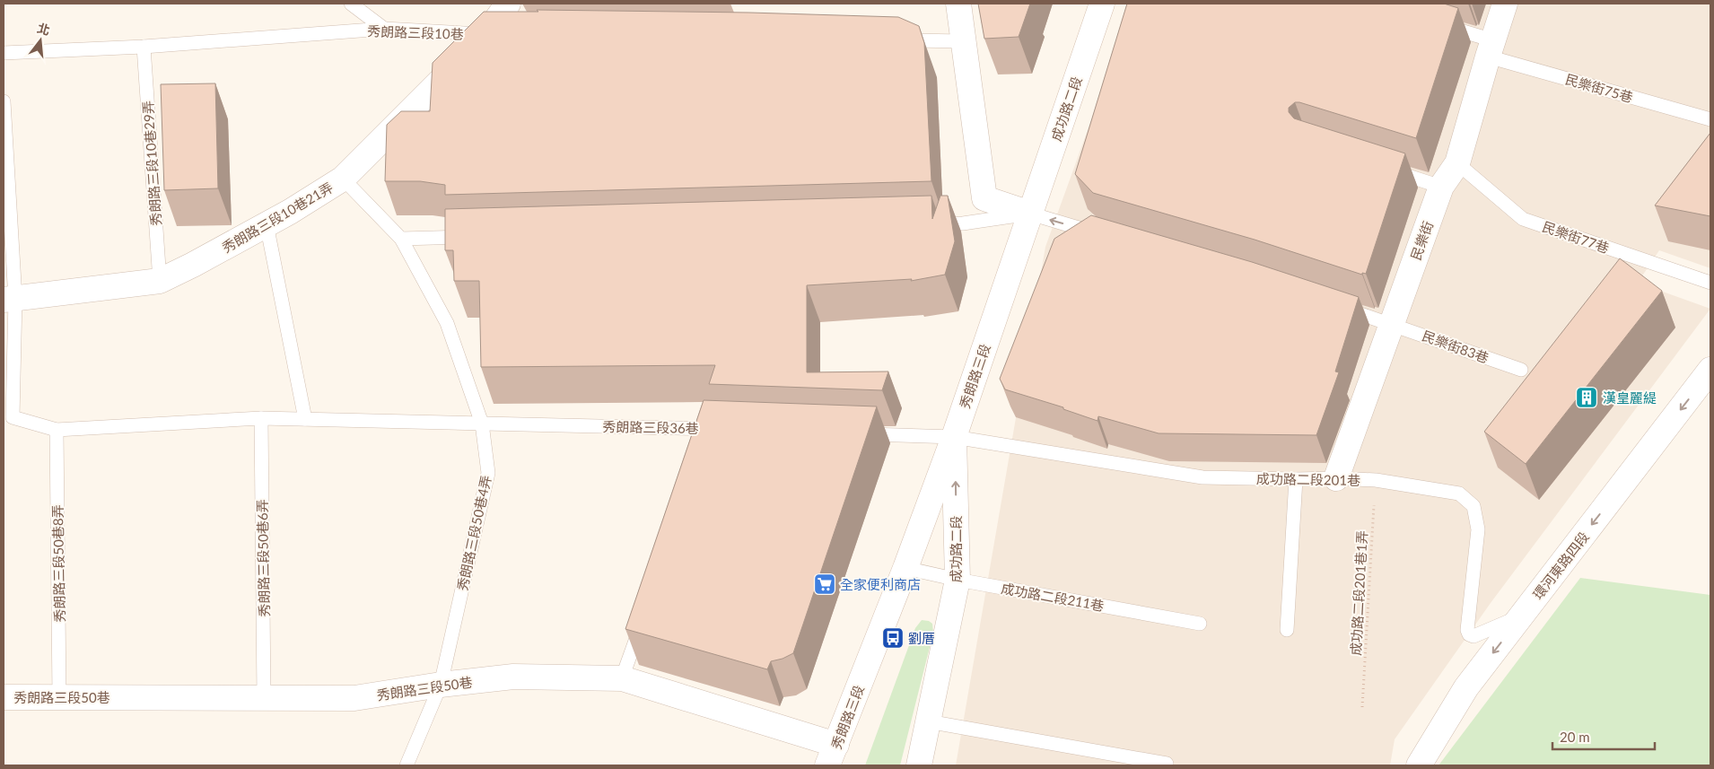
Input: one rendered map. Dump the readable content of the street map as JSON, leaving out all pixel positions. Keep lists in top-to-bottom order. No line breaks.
{"streets":{"street":["成功路二段","秀朗路三段10巷21弄","民樂街","秀朗路三段","環河東路四段","秀朗路三段50巷"],"lane":["秀朗路三段10巷","民樂街75巷","秀朗路三段10巷29弄","民樂街77巷","民樂街83巷","秀朗路三段36巷","成功路二段201巷","秀朗路三段50巷4弄","秀朗路三段50巷6弄","秀朗路三段50巷8弄","成功路二段211巷"],"path":["成功路二段201巷1弄"]},"crossings":[["秀朗路三段10巷","秀朗路三段10巷29弄"],["秀朗路三段10巷","秀朗路三段10巷21弄"],["民樂街75巷","民樂街"],["成功路二段","秀朗路三段"],["成功路二段","成功路二段201巷"],["成功路二段","成功路二段211巷"],["秀朗路三段10巷29弄","秀朗路三段10巷21弄"],["秀朗路三段10巷21弄","秀朗路三段36巷"],["秀朗路三段10巷21弄","秀朗路三段50巷4弄"],["民樂街77巷","民樂街"],["民樂街","民樂街83巷"],["民樂街","成功路二段201巷"],["秀朗路三段","成功路二段201巷"],["秀朗路三段","成功路二段211巷"],["秀朗路三段","秀朗路三段50巷"],["秀朗路三段36巷","秀朗路三段50巷4弄"],["秀朗路三段36巷","秀朗路三段50巷6弄"],["秀朗路三段36巷","秀朗路三段50巷8弄"],["成功路二段201巷","環河東路四段"],["成功路二段201巷","成功路二段201巷1弄"],["秀朗路三段50巷4弄","秀朗路三段50巷"],["秀朗路三段50巷6弄","秀朗路三段50巷"],["秀朗路三段50巷8弄","秀朗路三段50巷"]],"one_way":["環河東路四段"],"places":{"building":["漢皇麗緹"],"supermarket":["全家便利商店"],"bus stop":["劉厝"]},"scale_bar":"20 m","north":"top"}
